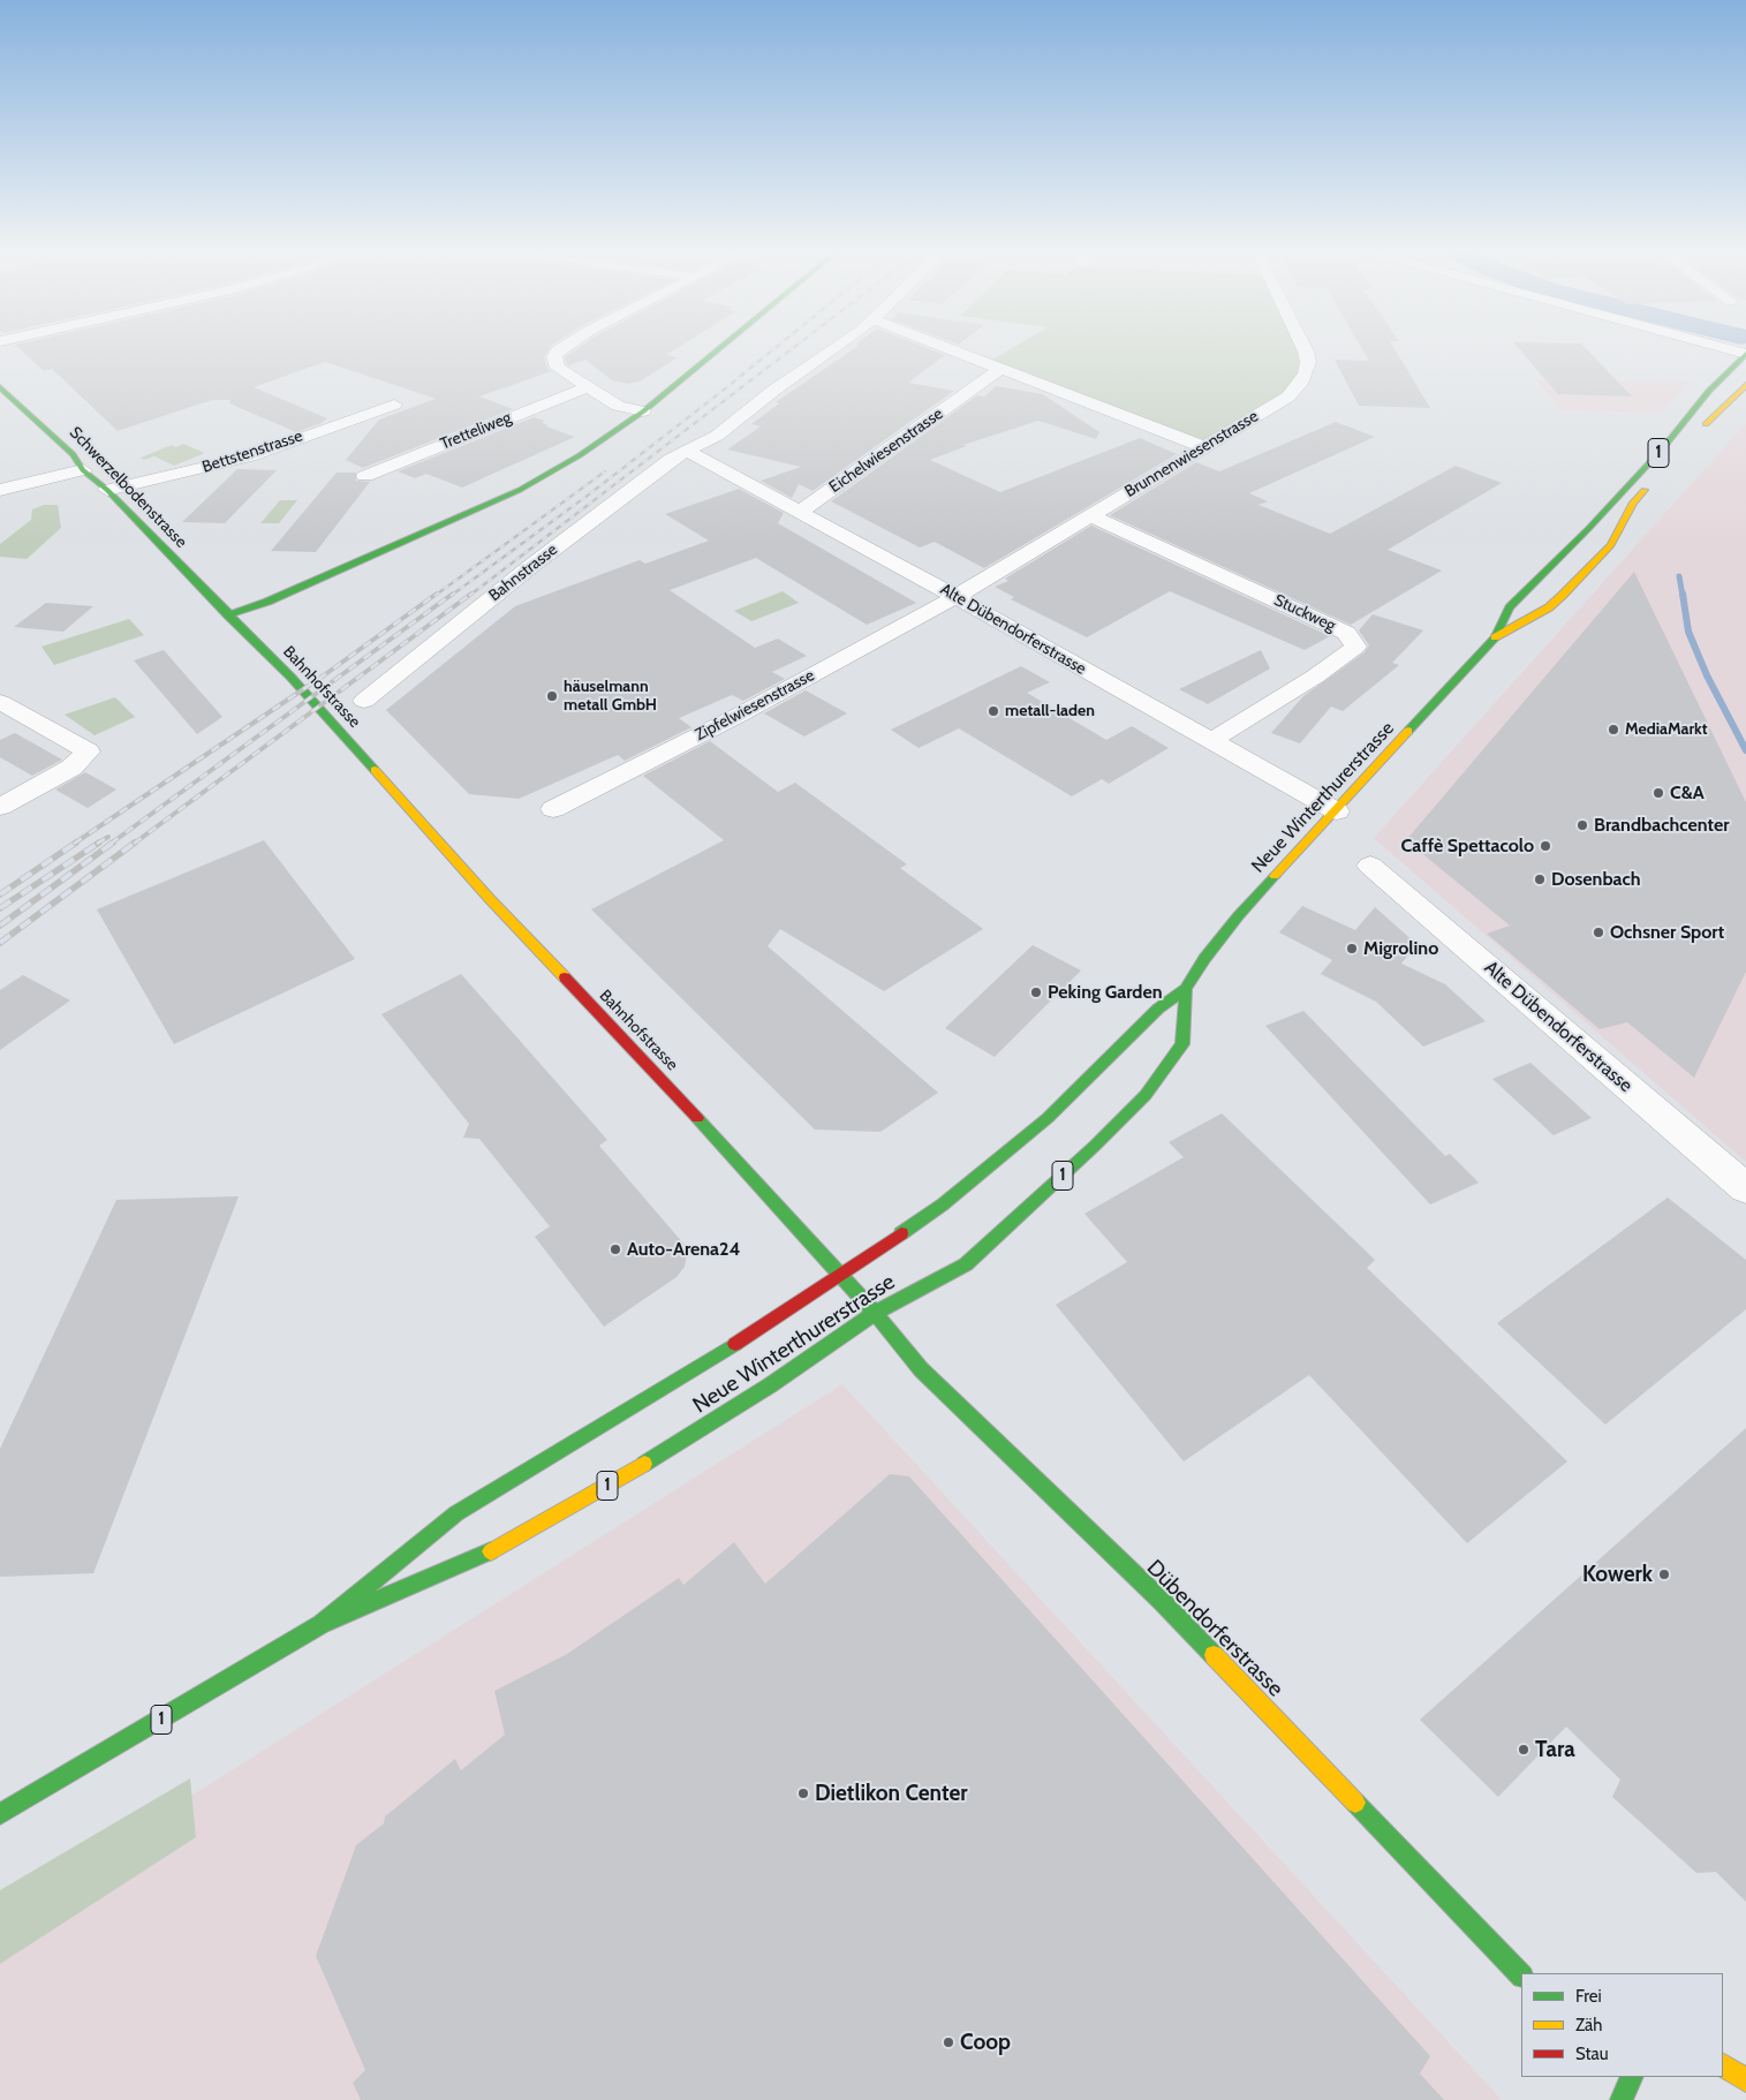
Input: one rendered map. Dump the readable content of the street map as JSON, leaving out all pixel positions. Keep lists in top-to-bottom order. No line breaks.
{"streets":{"main road":["1","Schwerzelbodenstrasse","Bahnhofstrasse","Neue Winterthurerstrasse","Dübendorferstrasse"],"street":["Tretteliweg","Eichelwiesenstrasse","Bettstenstrasse","Brunnenwiesenstrasse","Bahnstrasse","Stuckweg","Alte Dübendorferstrasse","Zipfelwiesenstrasse"]},"crossings":[["Eichelwiesenstrasse","Alte Dübendorferstrasse"],["Bettstenstrasse","Schwerzelbodenstrasse"],["Brunnenwiesenstrasse","Stuckweg"],["Brunnenwiesenstrasse","Alte Dübendorferstrasse"],["Brunnenwiesenstrasse","Zipfelwiesenstrasse"],["Schwerzelbodenstrasse","Bahnhofstrasse"],["Bahnstrasse","Alte Dübendorferstrasse"],["Stuckweg","Alte Dübendorferstrasse"],["Alte Dübendorferstrasse","Zipfelwiesenstrasse"],["Alte Dübendorferstrasse","Neue Winterthurerstrasse"],["Bahnhofstrasse","Neue Winterthurerstrasse"],["Bahnhofstrasse","Dübendorferstrasse"],["Neue Winterthurerstrasse","Dübendorferstrasse"]],"places":["häuselmann metall GmbH","metall-laden","MediaMarkt","C&A","Brandbachcenter","Caffè Spettacolo","Dosenbach","Ochsner Sport","Migrolino","Peking Garden","Auto-Arena24","Kowerk","Tara","Dietlikon Center","Coop"],"legend":["Frei","Zäh","Stau"]}
